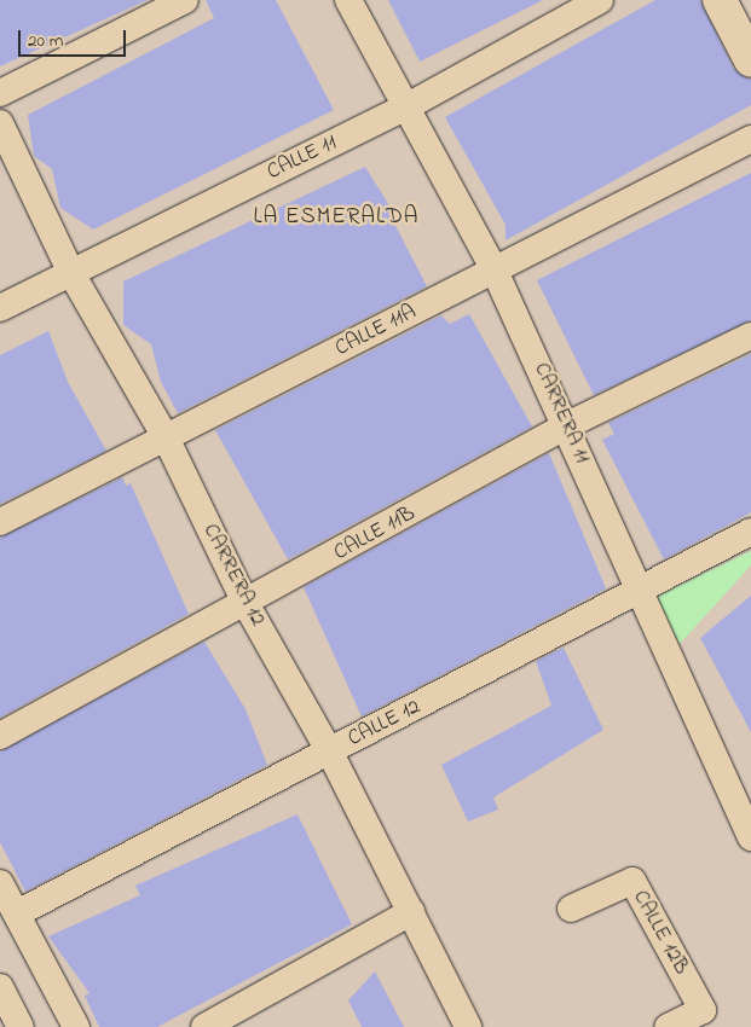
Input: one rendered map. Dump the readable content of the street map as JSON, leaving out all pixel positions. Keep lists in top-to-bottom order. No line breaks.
{"streets":{"street":["CALLE 11","CALLE 11A","CARRERA 11","CALLE 11B","CARRERA 12","CALLE 12","CALLE 12B"]},"crossings":[["CALLE 11","CARRERA 11"],["CALLE 11","CARRERA 12"],["CALLE 11A","CARRERA 11"],["CALLE 11A","CARRERA 12"],["CARRERA 11","CALLE 11B"],["CARRERA 11","CALLE 12"],["CALLE 11B","CARRERA 12"],["CARRERA 12","CALLE 12"]],"districts":["LA ESMERALDA"],"scale_bar":"20 m"}
